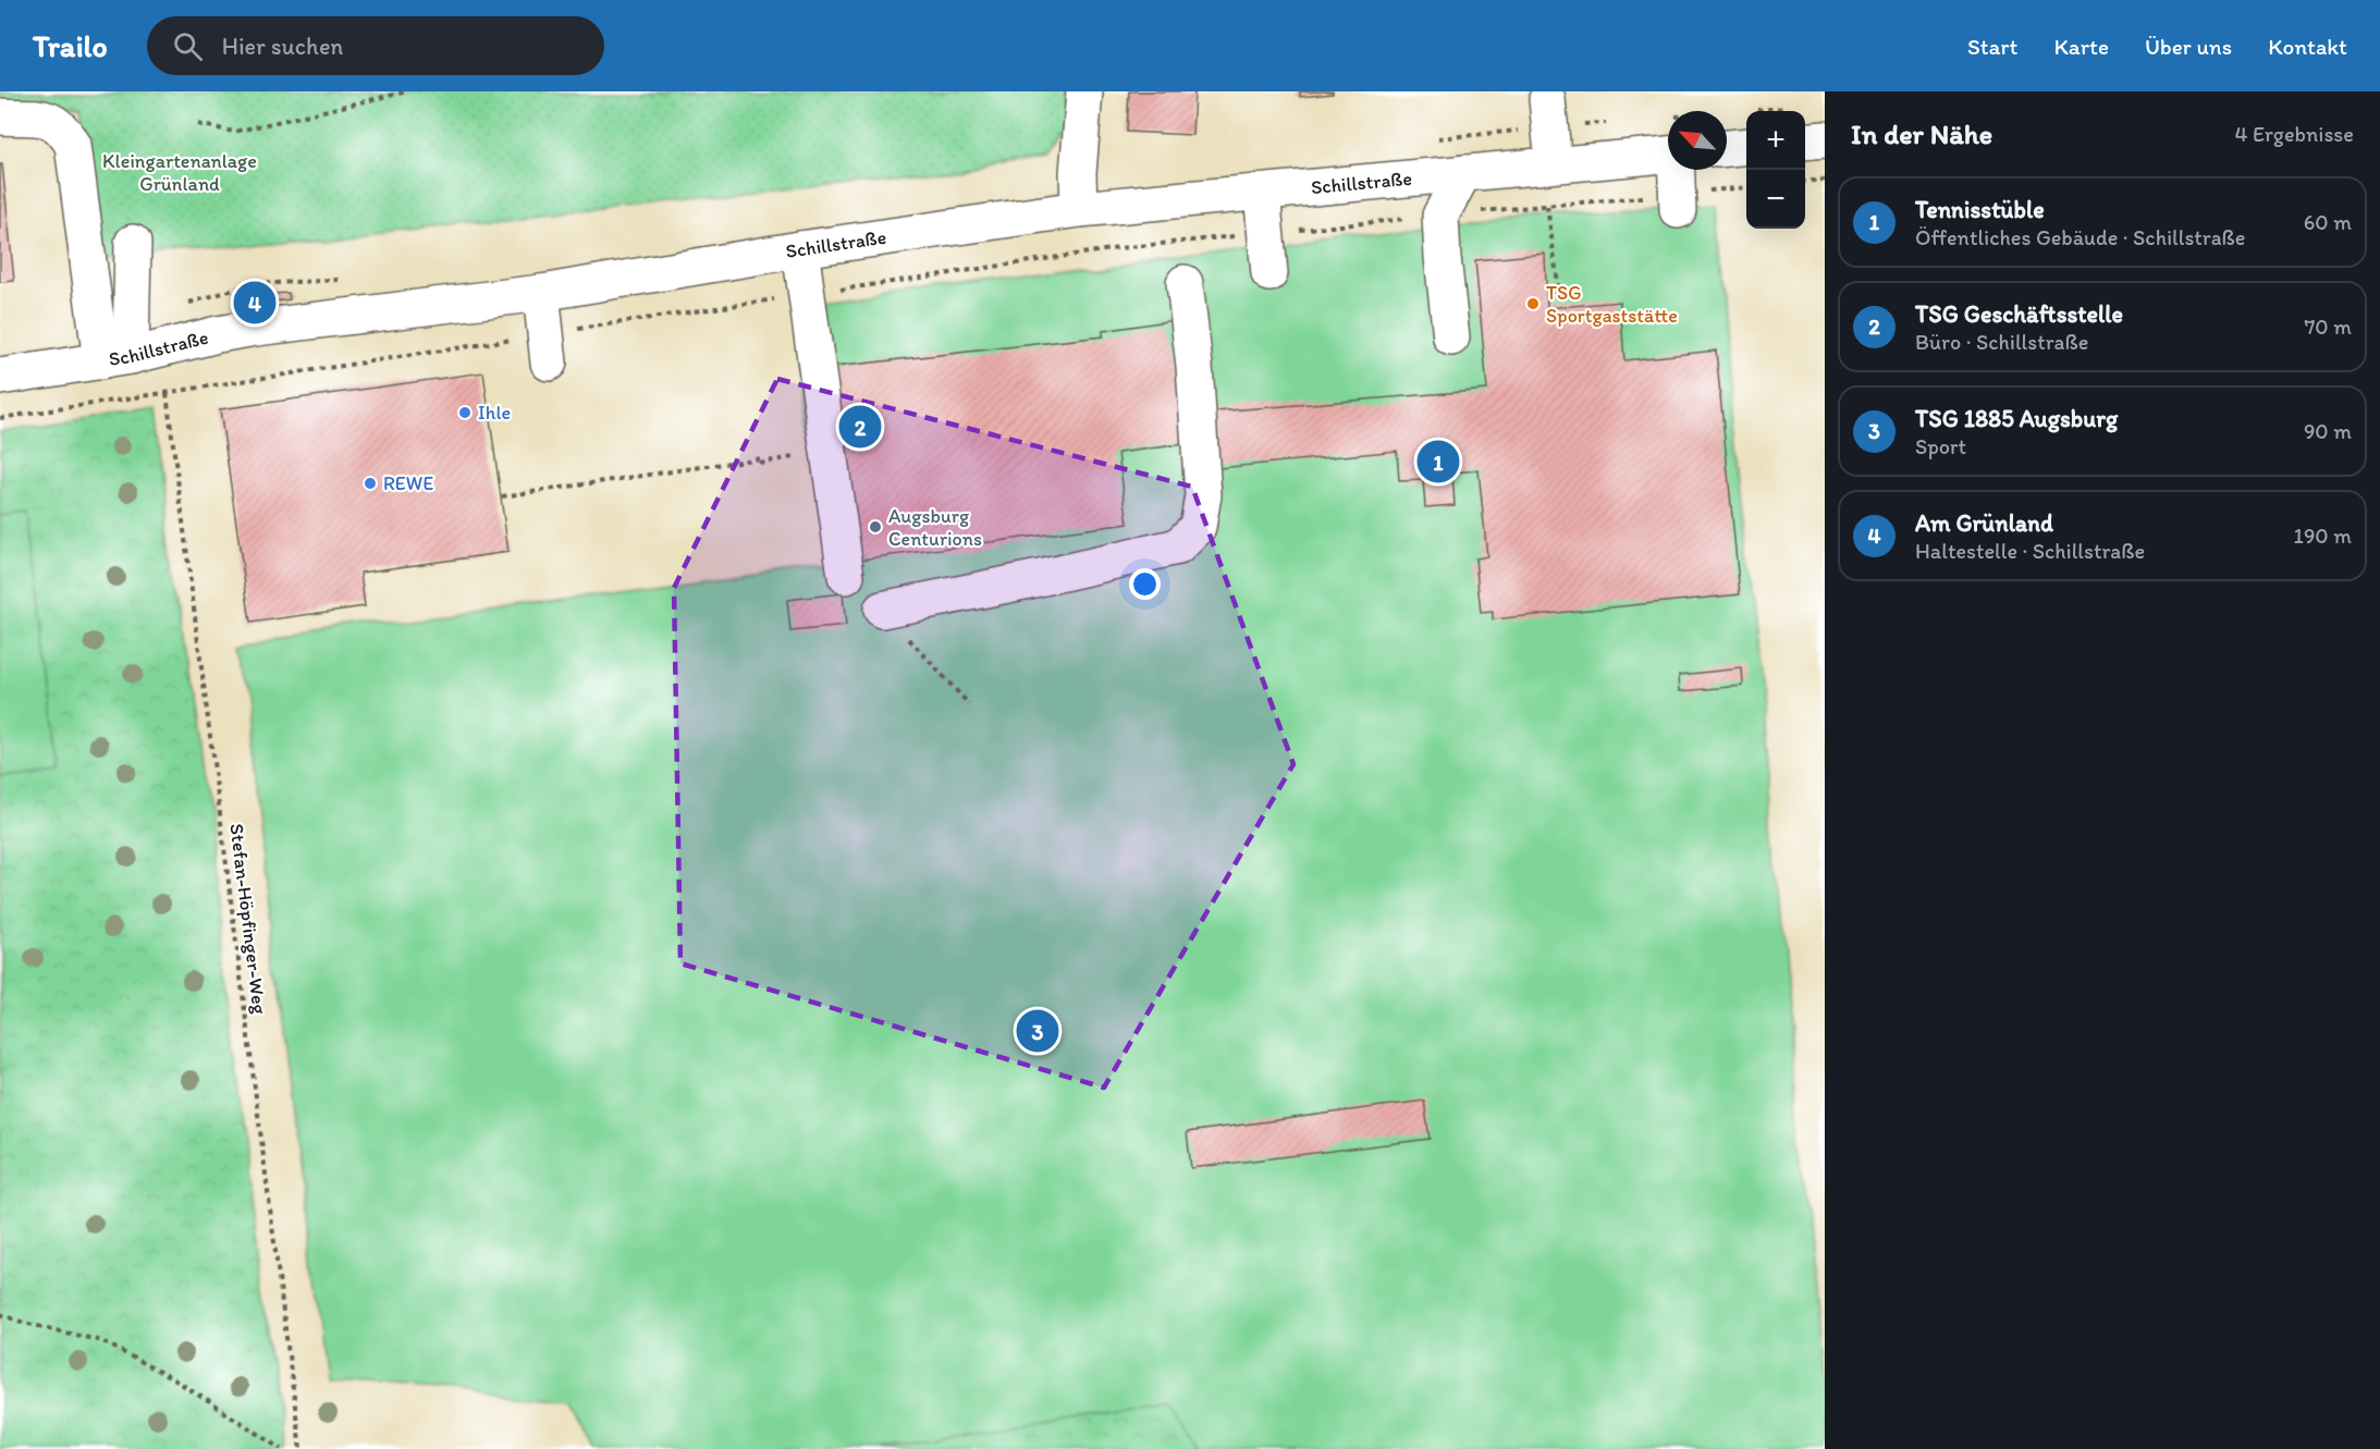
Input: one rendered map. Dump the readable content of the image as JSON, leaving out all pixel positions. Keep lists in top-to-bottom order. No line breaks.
{"streets":{"street":["Schillstraße"],"path":["Stefan-Höpfinger-Weg"]},"parks":["Kleingartenanlage Grünland"],"places":["TSG Sportgaststätte","Ihle","REWE","Augsburg Centurions"],"north":"top left","page":{"header":"Trailo","search":"Hier suchen","nav":["Start","Karte","Über uns","Kontakt"],"heading":["In der Nähe","4 Ergebnisse"],"map_buttons":["+","−"],"list":[{"mark":"1","name":"Tennisstüble","note":"Öffentliches Gebäude · Schillstraße","value":"60 m"},{"mark":"2","name":"TSG Geschäftsstelle","note":"Büro · Schillstraße","value":"70 m"},{"mark":"3","name":"TSG 1885 Augsburg","note":"Sport","value":"90 m"},{"mark":"4","name":"Am Grünland","note":"Haltestelle · Schillstraße","value":"190 m"}],"pins":["4","2","1","3"]}}
